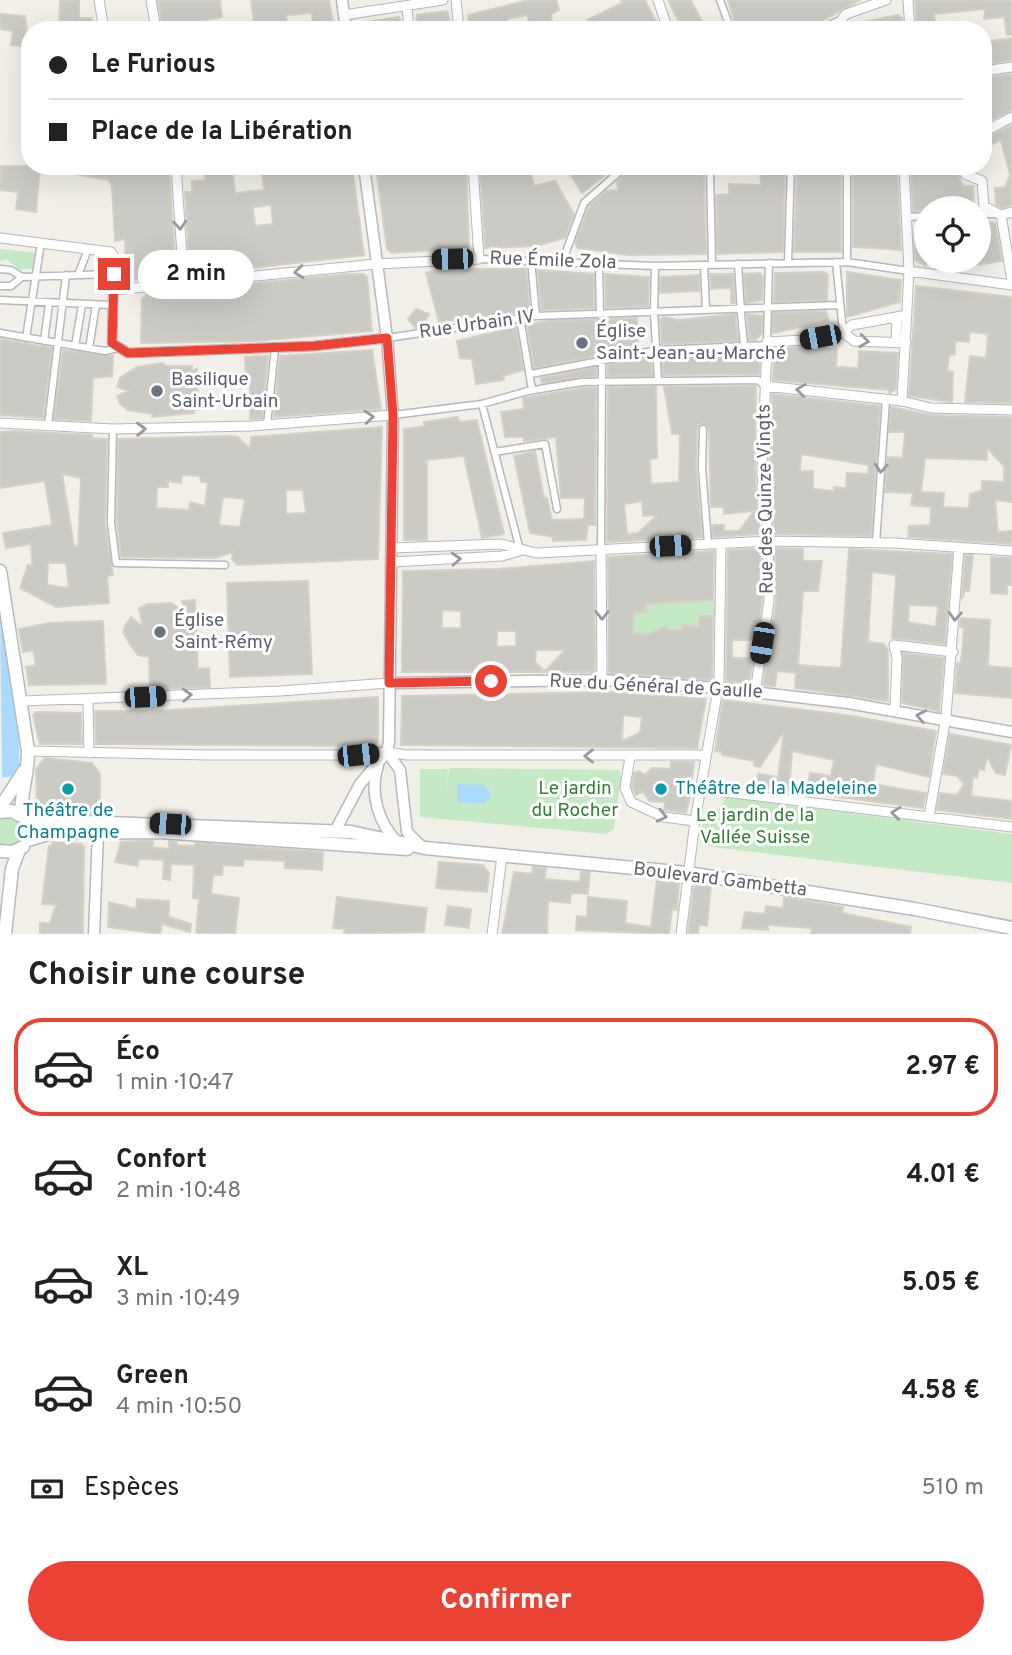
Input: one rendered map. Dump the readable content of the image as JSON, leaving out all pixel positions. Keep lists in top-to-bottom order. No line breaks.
{"streets":{"main road":["Boulevard Gambetta"],"street":["Rue Émile Zola","Rue Urbain IV","Rue des Quinze Vingts","Rue du Général de Gaulle"]},"crossings":[["Rue Émile Zola","Rue des Quinze Vingts"],["Rue Urbain IV","Rue des Quinze Vingts"],["Rue des Quinze Vingts","Rue du Général de Gaulle"]],"parks":["Le jardin du Rocher","Le jardin de la Vallée Suisse"],"places":["Église Saint-Jean-au-Marché","Basilique Saint-Urbain","Église Saint-Rémy","Théâtre de Champagne","Théâtre de la Madeleine"],"page":{"banner":["Le Furious","Place de la Libération"],"bubble":"2 min","heading":"Choisir une course","list":[{"name":"Éco","note":"1 min · 10:47","value":"2.97 €"},{"name":"Confort","note":"2 min · 10:48","value":"4.01 €"},{"name":"XL","note":"3 min · 10:49","value":"5.05 €"},{"name":"Green","note":"4 min · 10:50","value":"4.58 €"}],"pay":["Espèces","510 m"],"buttons":"Confirmer"}}
